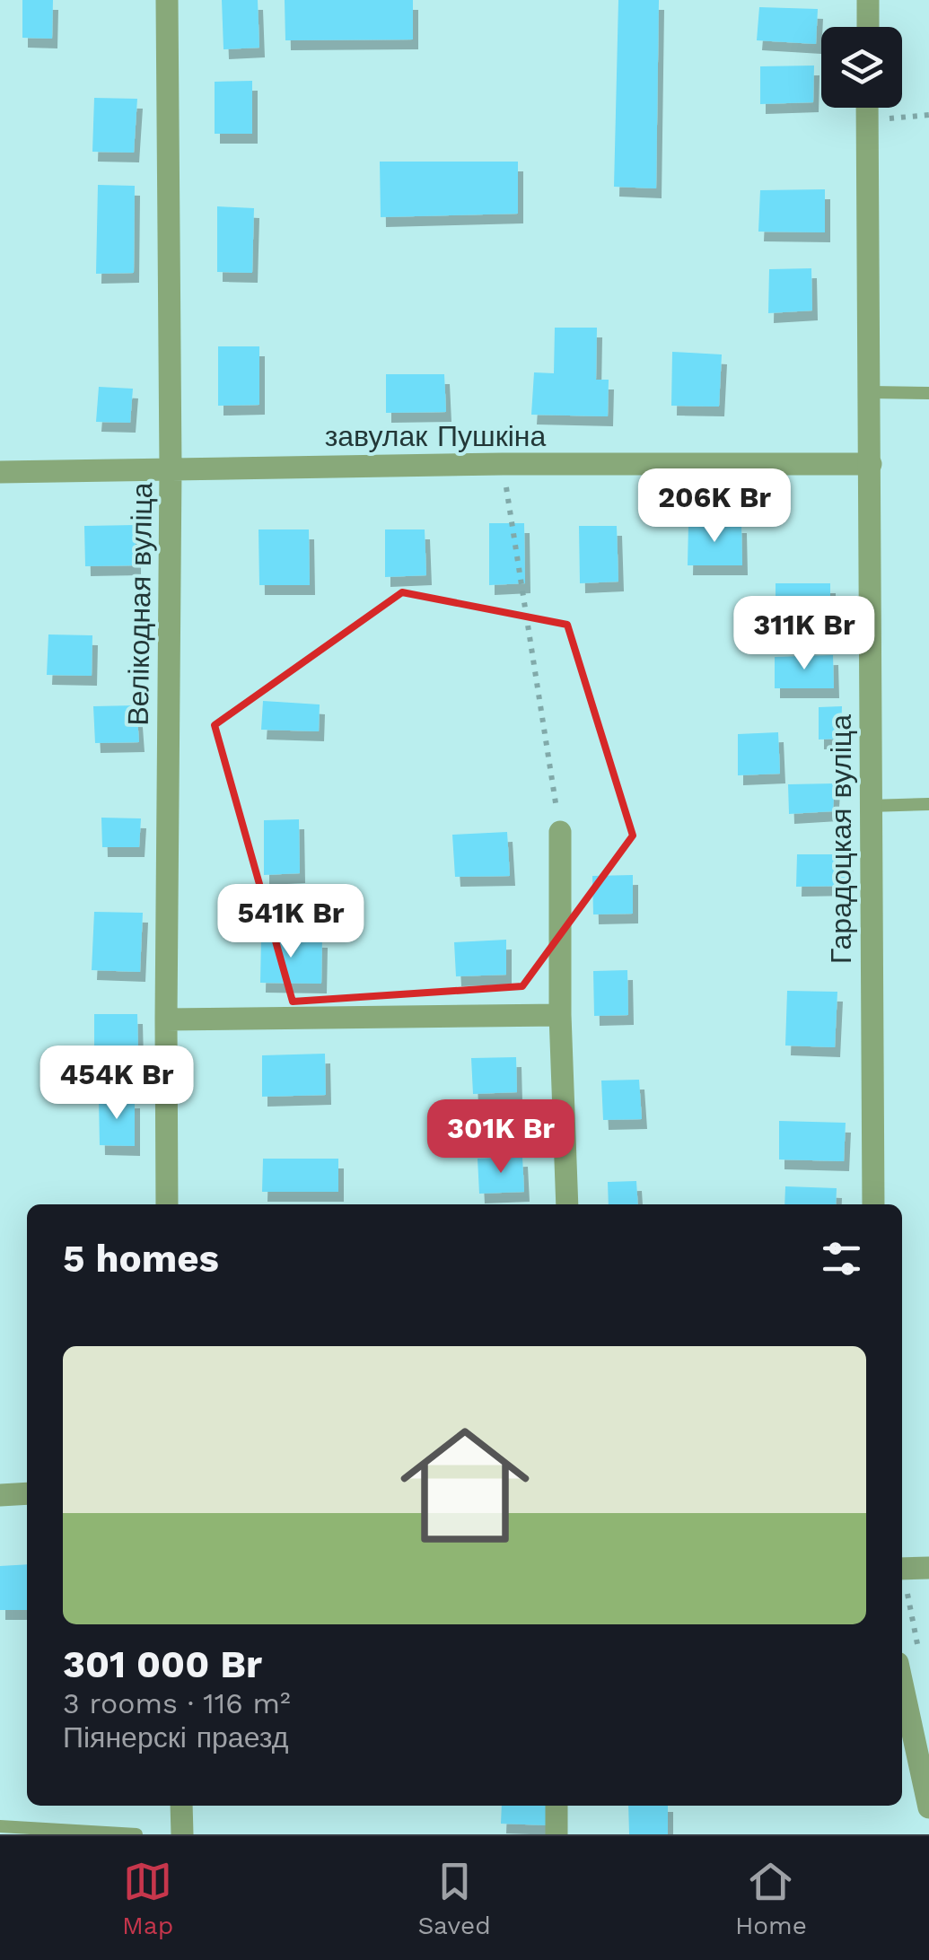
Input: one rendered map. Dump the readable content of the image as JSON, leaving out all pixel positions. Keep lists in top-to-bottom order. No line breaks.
{"streets":{"street":["завулак Пушкіна","Велікодная вуліца","Гарадоцкая вуліца"]},"crossings":[["завулак Пушкіна","Велікодная вуліца"],["завулак Пушкіна","Гарадоцкая вуліца"]],"page":{"price":["206K Br","311K Br","541K Br","454K Br","301K Br"],"heading":"5 homes","list":[{"name":"301 000 Br","note":"3 rooms · 116 m² · Піянерскі праезд"}],"tabs":["Map","Saved","Home"]}}
